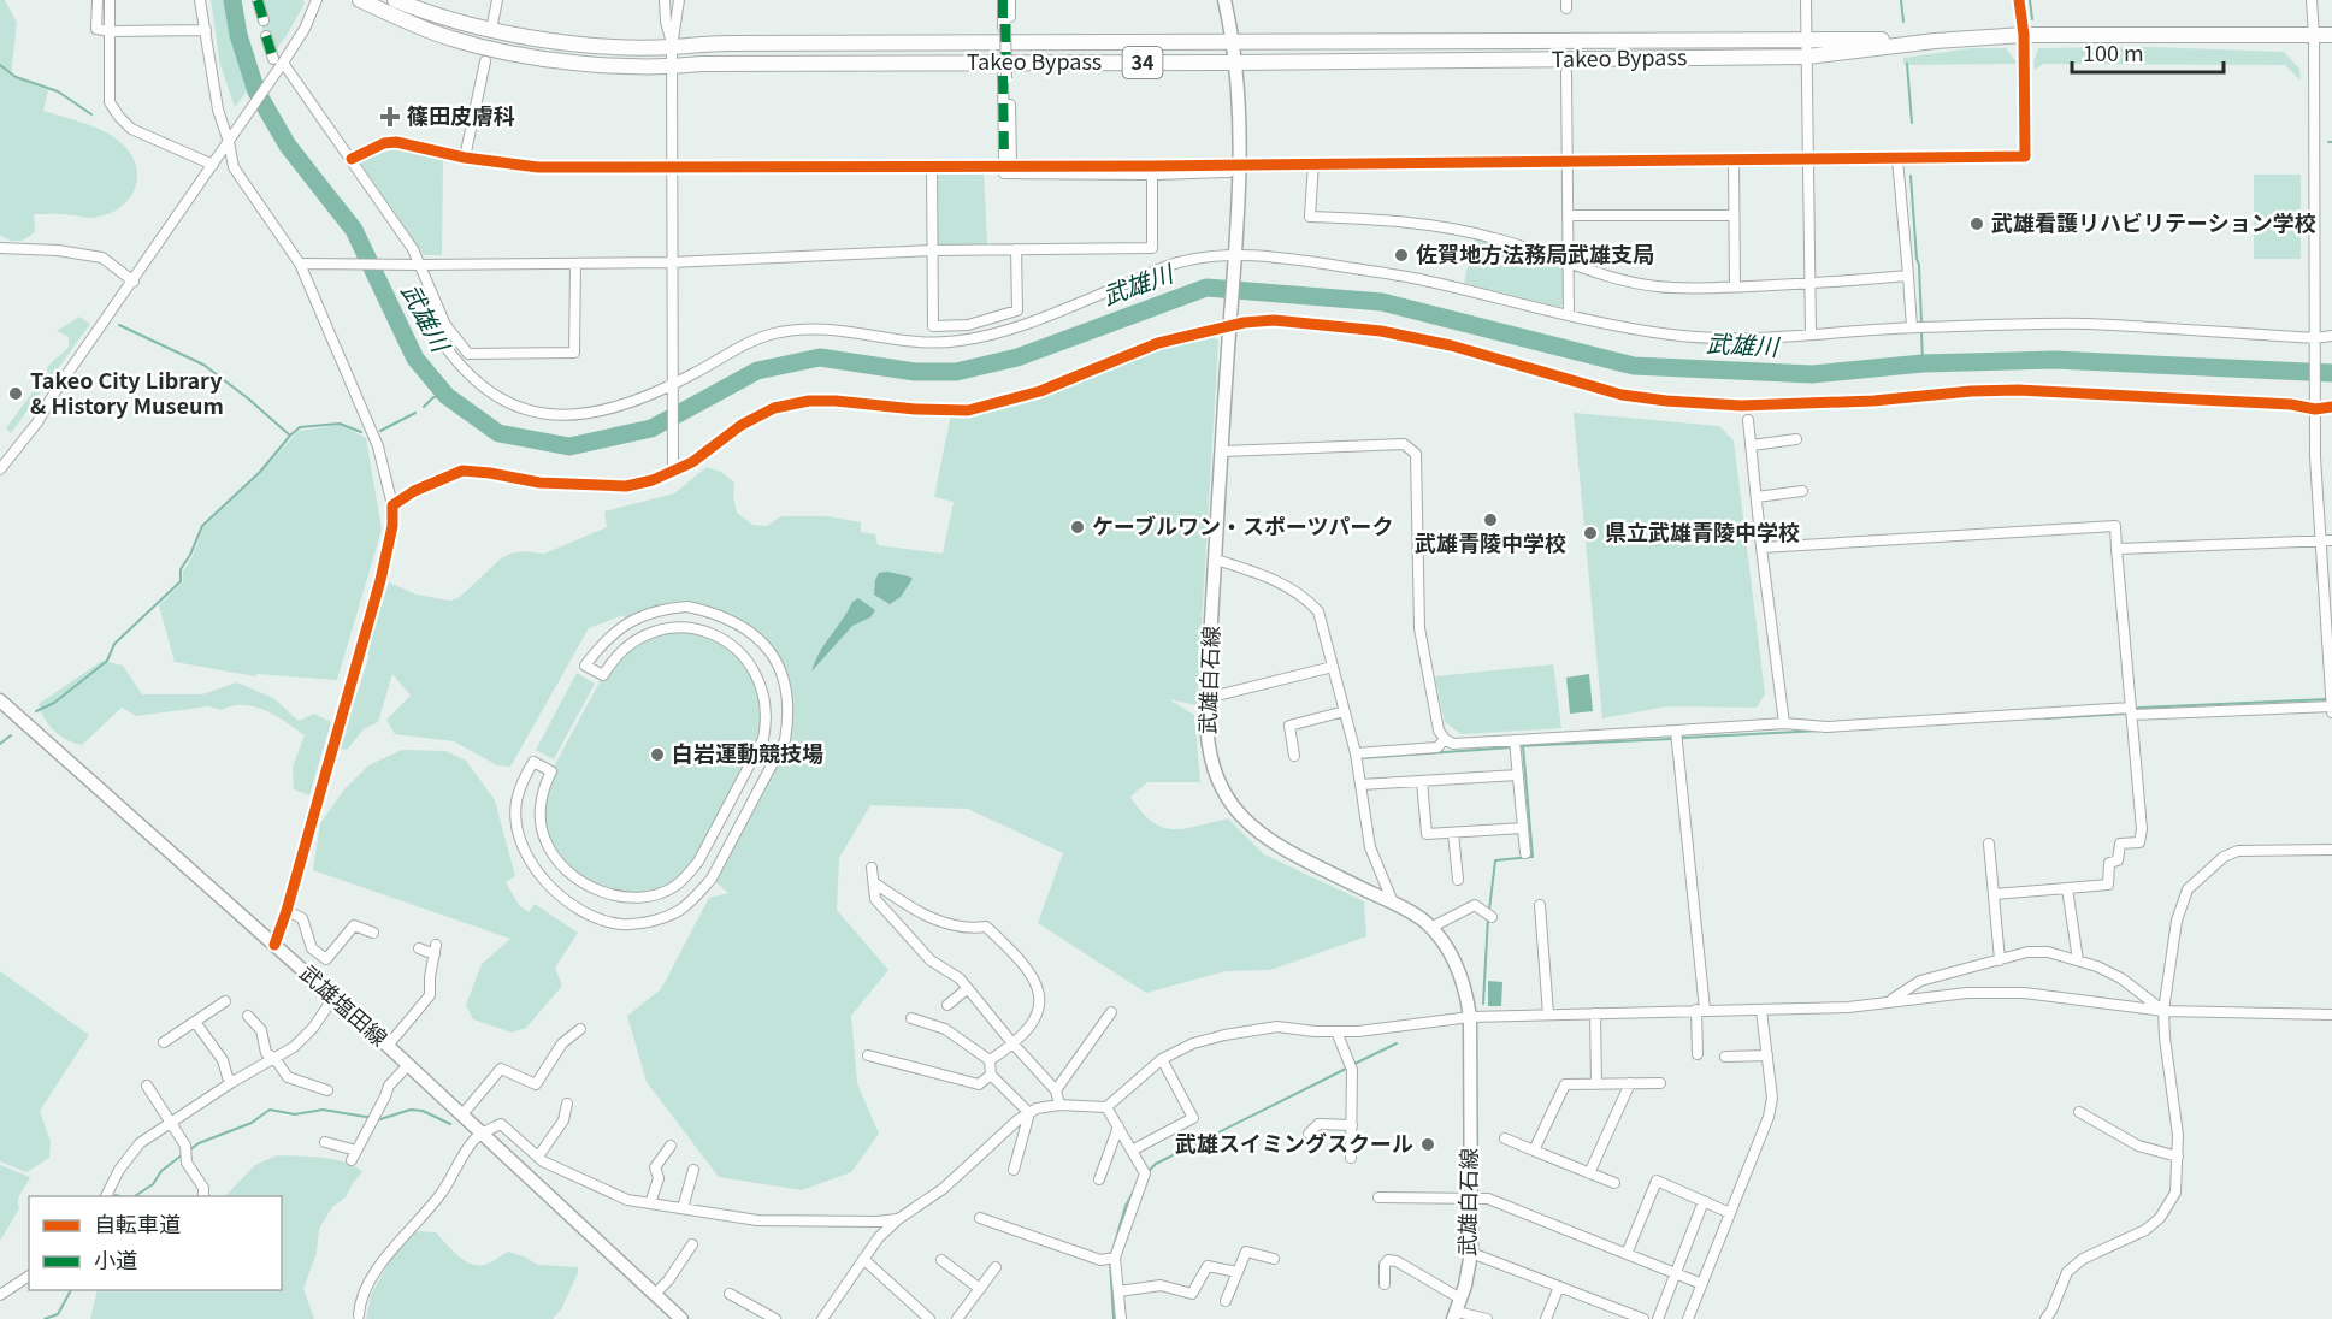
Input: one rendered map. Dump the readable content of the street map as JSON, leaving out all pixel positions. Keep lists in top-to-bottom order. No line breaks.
{"streets":{"highway":["Takeo Bypass","34"],"main road":["武雄白石線","武雄塩田線"]},"crossings":[["Takeo Bypass","武雄白石線"]],"water":["武雄川"],"places":{"health":["篠田皮膚科"],"other":["武雄看護リハビリテーション学校","佐賀地方法務局武雄支局","Takeo City Library & History Museum","武雄青陵中学校","ケーブルワン・スポーツパーク","県立武雄青陵中学校","白岩運動競技場","武雄スイミングスクール"]},"legend":["自転車道","小道"],"scale_bar":"100 m"}
